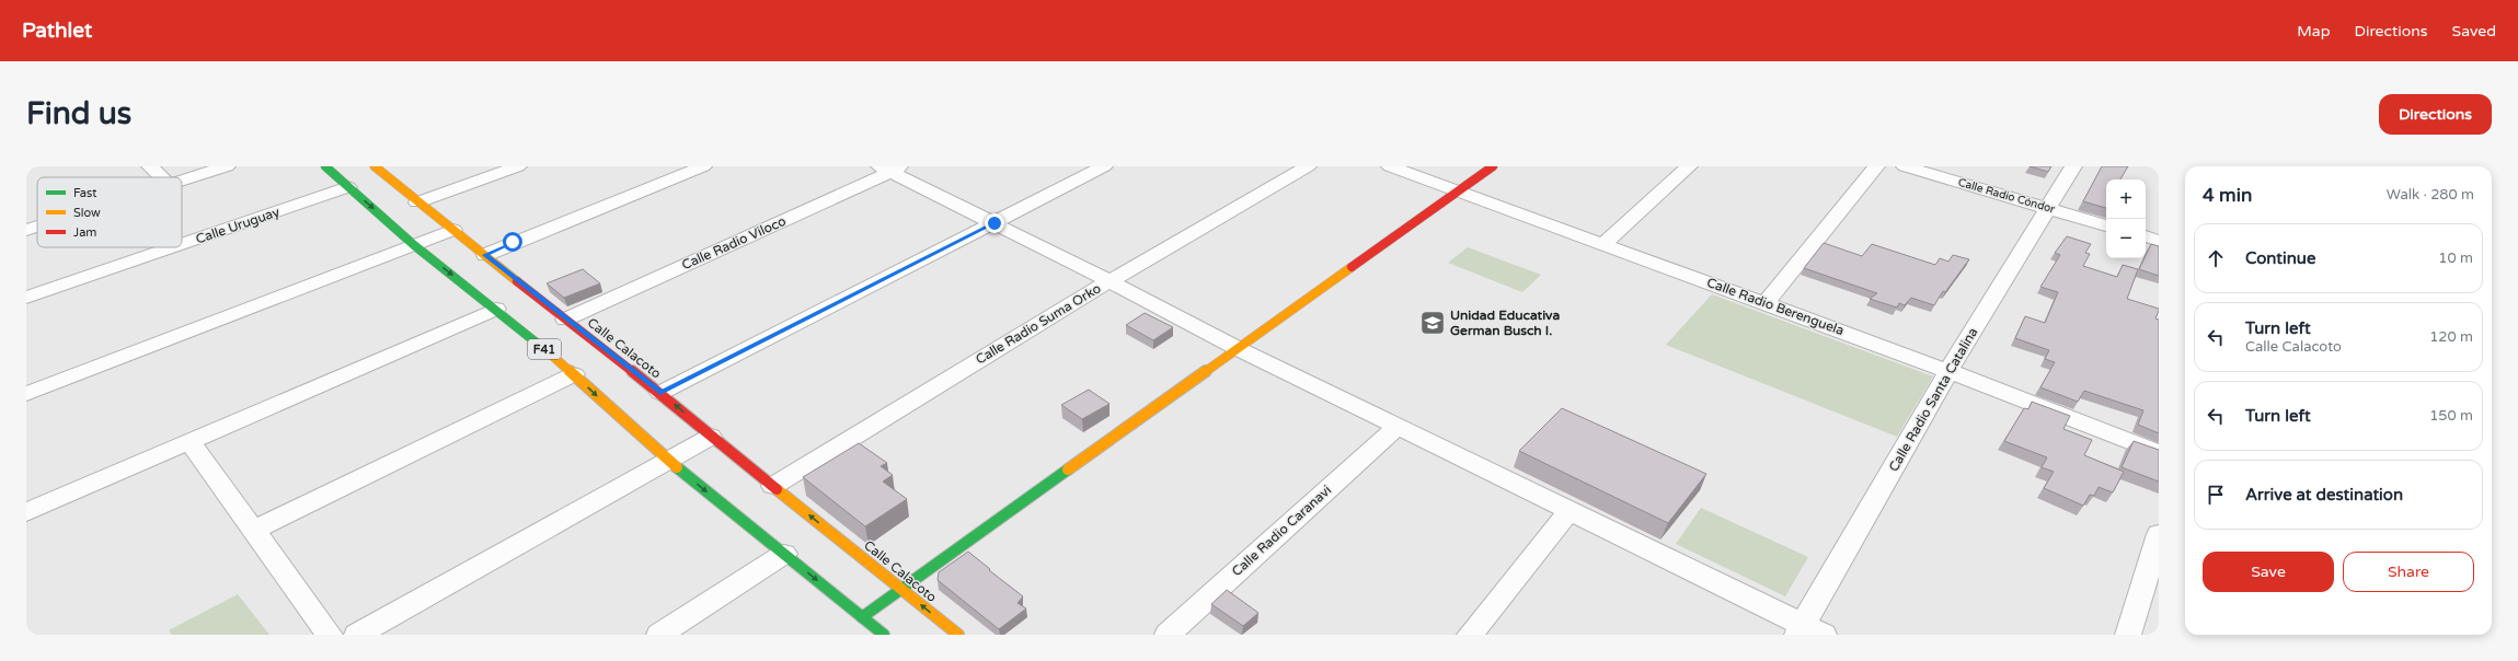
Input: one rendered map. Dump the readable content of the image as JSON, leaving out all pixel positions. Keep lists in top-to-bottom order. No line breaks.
{"streets":{"main road":["Calle Calacoto","F41"],"street":["Calle Radio Cóndor","Calle Uruguay","Calle Radio Viloco","Calle Radio Berenguela","Calle Radio Suma Orko","Calle Radio Santa Catalina","Calle Radio Caranavi"]},"crossings":[["Calle Radio Cóndor","Calle Radio Santa Catalina"],["Calle Uruguay","F41"],["Calle Radio Viloco","Calle Calacoto"],["Calle Radio Berenguela","Calle Radio Santa Catalina"],["Calle Radio Suma Orko","Calle Calacoto"]],"places":{"school or university":["Unidad Educativa German Busch I."]},"legend":["Fast","Slow","Jam"],"page":{"header":"Pathlet","nav":["Map","Directions","Saved"],"buttons":["Directions",["Save","Share"]],"title":"Find us","heading":["4 min","Walk · 280 m"],"map_buttons":["+","−"],"list":[["Continue","10 m"],["Turn left","Calle Calacoto","120 m"],["Turn left","150 m"],"Arrive at destination"]}}
